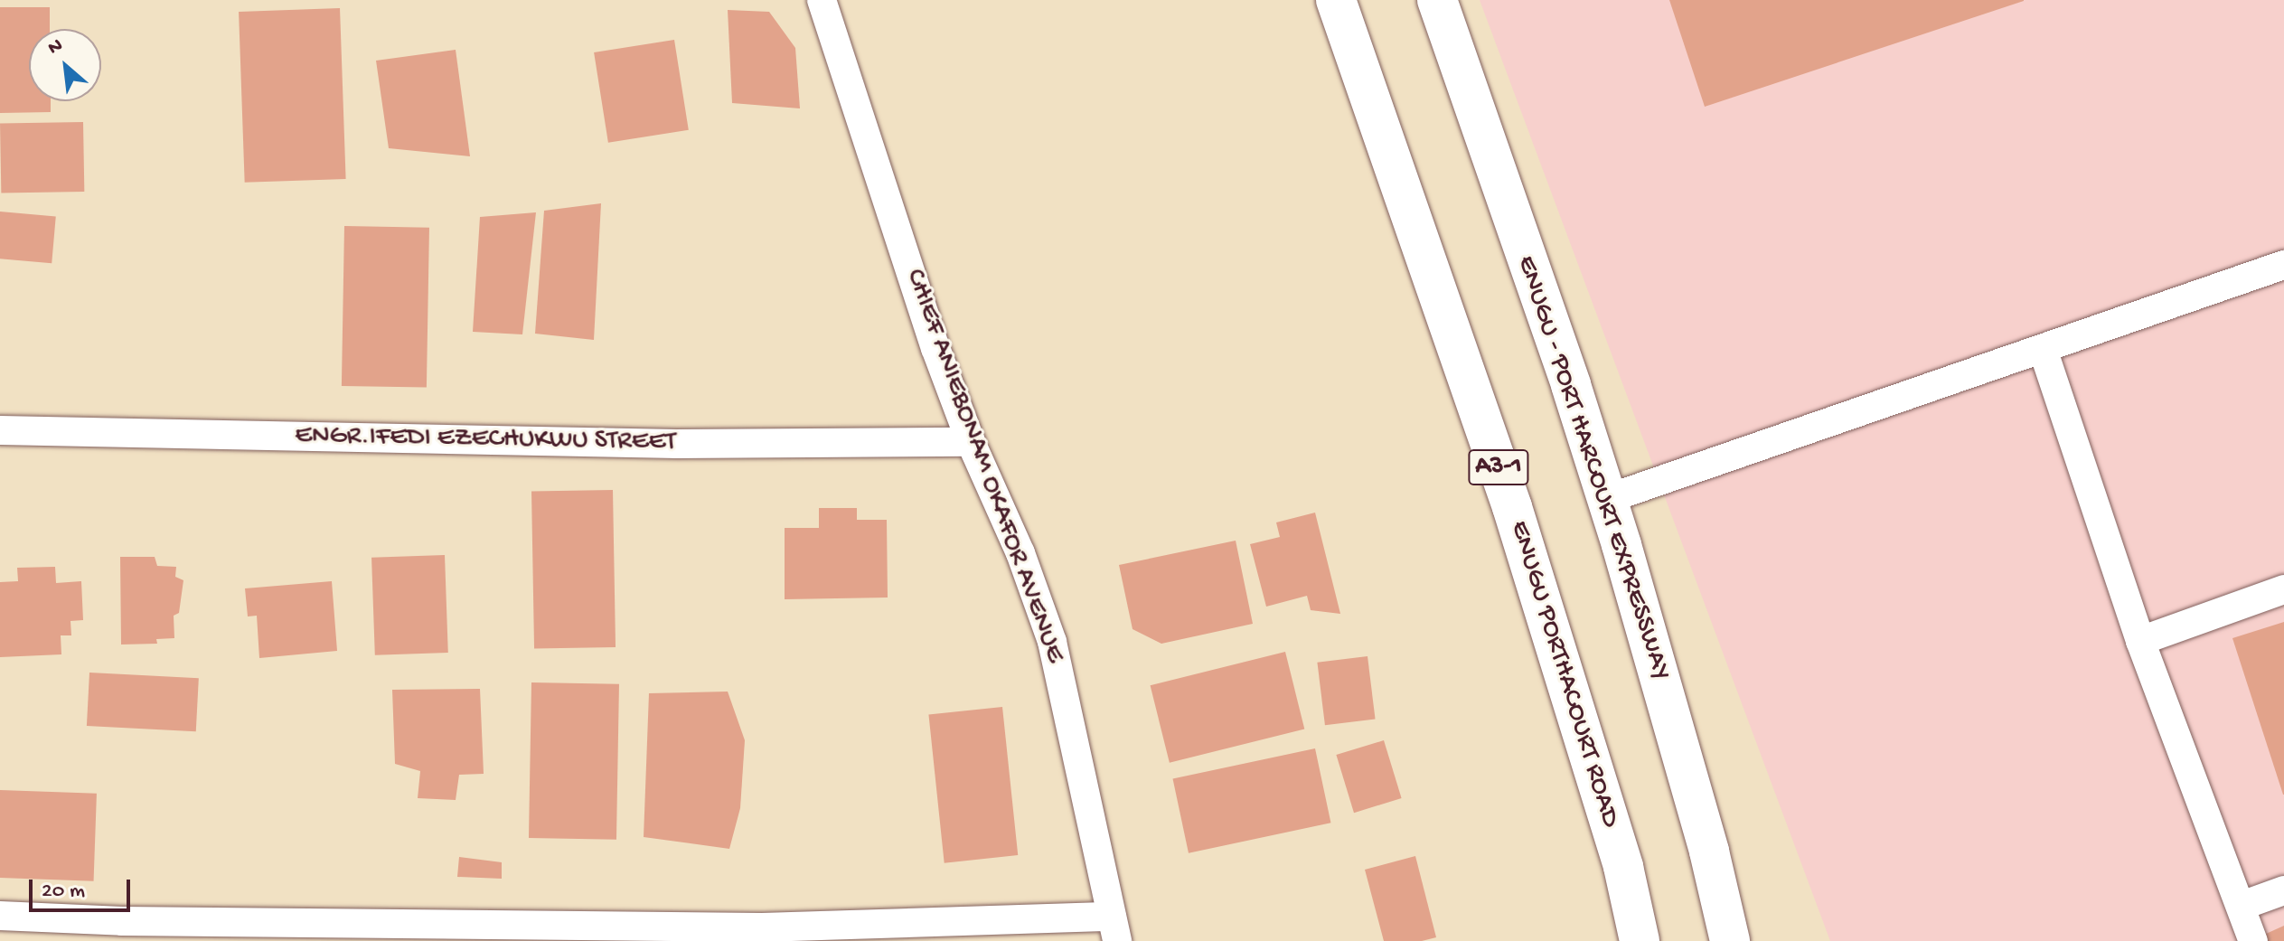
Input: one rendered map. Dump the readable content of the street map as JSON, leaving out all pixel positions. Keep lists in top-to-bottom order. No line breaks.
{"streets":{"highway":["A3-1","ENUGU - PORT HARCOURT EXPRESSWAY","ENUGU PORTHACOURT ROAD"],"street":["ENGR.IFEDI EZECHUKWU STREET","CHIEF ANIEBONAM OKAFOR AVENUE"]},"crossings":[["ENGR.IFEDI EZECHUKWU STREET","CHIEF ANIEBONAM OKAFOR AVENUE"]],"scale_bar":"20 m","north":"top left"}
